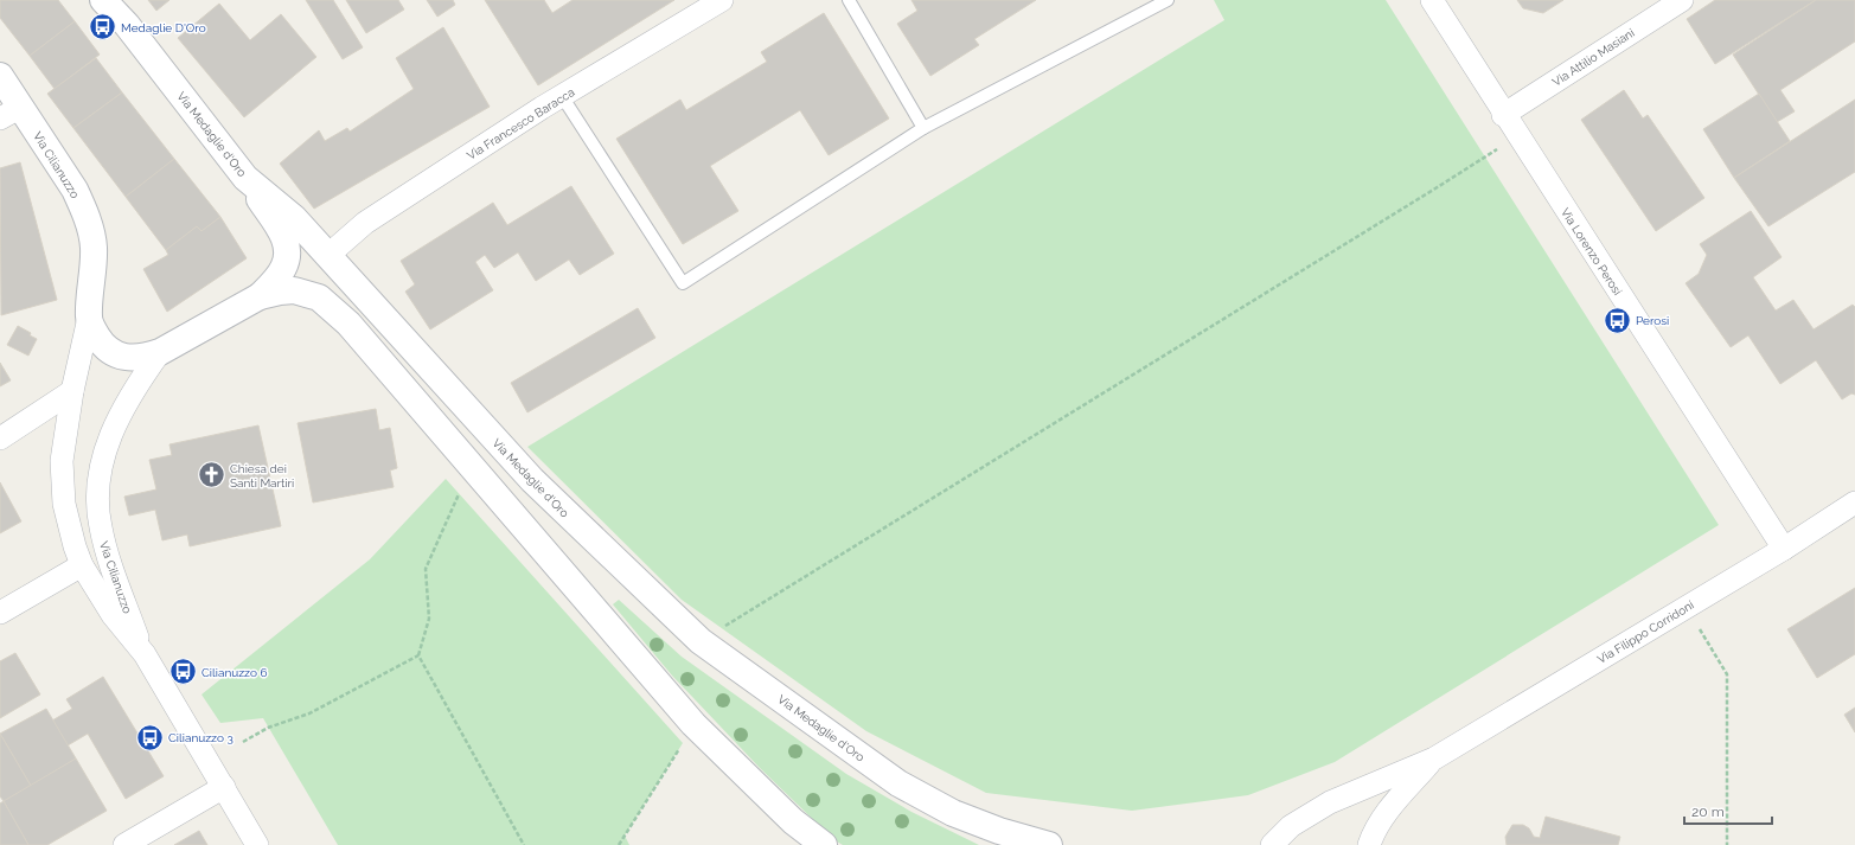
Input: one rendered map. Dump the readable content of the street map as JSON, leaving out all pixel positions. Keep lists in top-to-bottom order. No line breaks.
{"streets":{"street":["Via Attilio Masiani","Via Francesco Baracca","Via Medaglie d'Oro","Via Cilianuzzo","Via Lorenzo Perosi","Via Filippo Corridoni"]},"crossings":[["Via Attilio Masiani","Via Lorenzo Perosi"],["Via Francesco Baracca","Via Medaglie d'Oro"],["Via Lorenzo Perosi","Via Filippo Corridoni"]],"places":{"bus stop":["Medaglie D'Oro","Perosi","Cilianuzzo 6","Cilianuzzo 3"],"church":["Chiesa dei Santi Martiri"]},"scale_bar":"20 m"}
